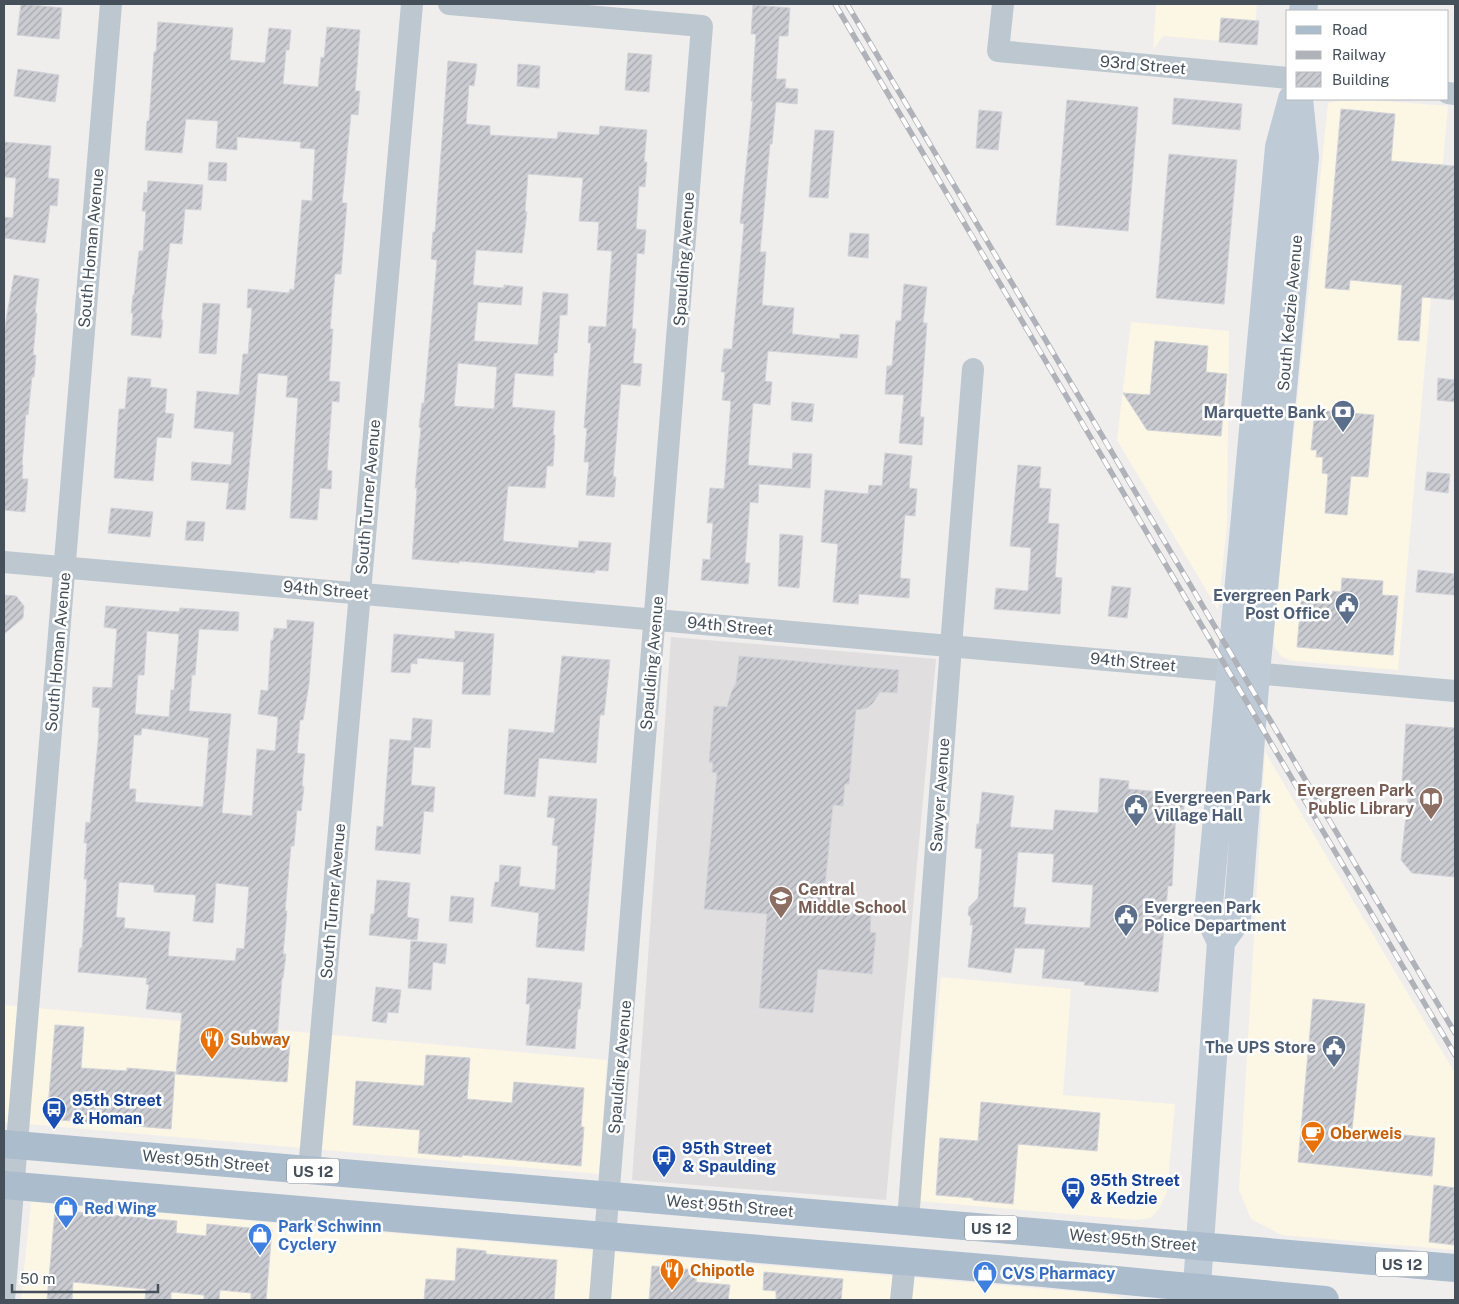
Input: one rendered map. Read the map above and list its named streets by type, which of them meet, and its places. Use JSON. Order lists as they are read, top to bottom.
{
  "streets": {
    "main road": ["South Kedzie Avenue", "West 95th Street", "US 12"],
    "street": [
      "93rd Street",
      "South Homan Avenue",
      "Spaulding Avenue",
      "South Turner Avenue",
      "94th Street",
      "Sawyer Avenue"
    ]
  },
  "crossings": [
    ["South Homan Avenue", "94th Street"],
    ["South Homan Avenue", "West 95th Street"],
    ["Spaulding Avenue", "94th Street"],
    ["Spaulding Avenue", "West 95th Street"],
    ["South Kedzie Avenue", "94th Street"],
    ["South Kedzie Avenue", "West 95th Street"],
    ["South Turner Avenue", "94th Street"],
    ["South Turner Avenue", "West 95th Street"],
    ["94th Street", "Sawyer Avenue"],
    ["Sawyer Avenue", "West 95th Street"]
  ],
  "places": {
    "bank": ["Marquette Bank"],
    "public building": [
      "Evergreen Park Post Office",
      "Evergreen Park Village Hall",
      "Evergreen Park Police Department",
      "The UPS Store"
    ],
    "library": ["Evergreen Park Public Library"],
    "school or university": ["Central Middle School"],
    "restaurant": ["Subway", "Chipotle"],
    "bus stop": ["95th Street & Homan", "95th Street & Spaulding", "95th Street & Kedzie"],
    "cafe": ["Oberweis"],
    "shop": ["Red Wing", "Park Schwinn Cyclery", "CVS Pharmacy"]
  },
  "legend": ["Road", "Railway", "Building"],
  "scale_bar": "50 m"
}
